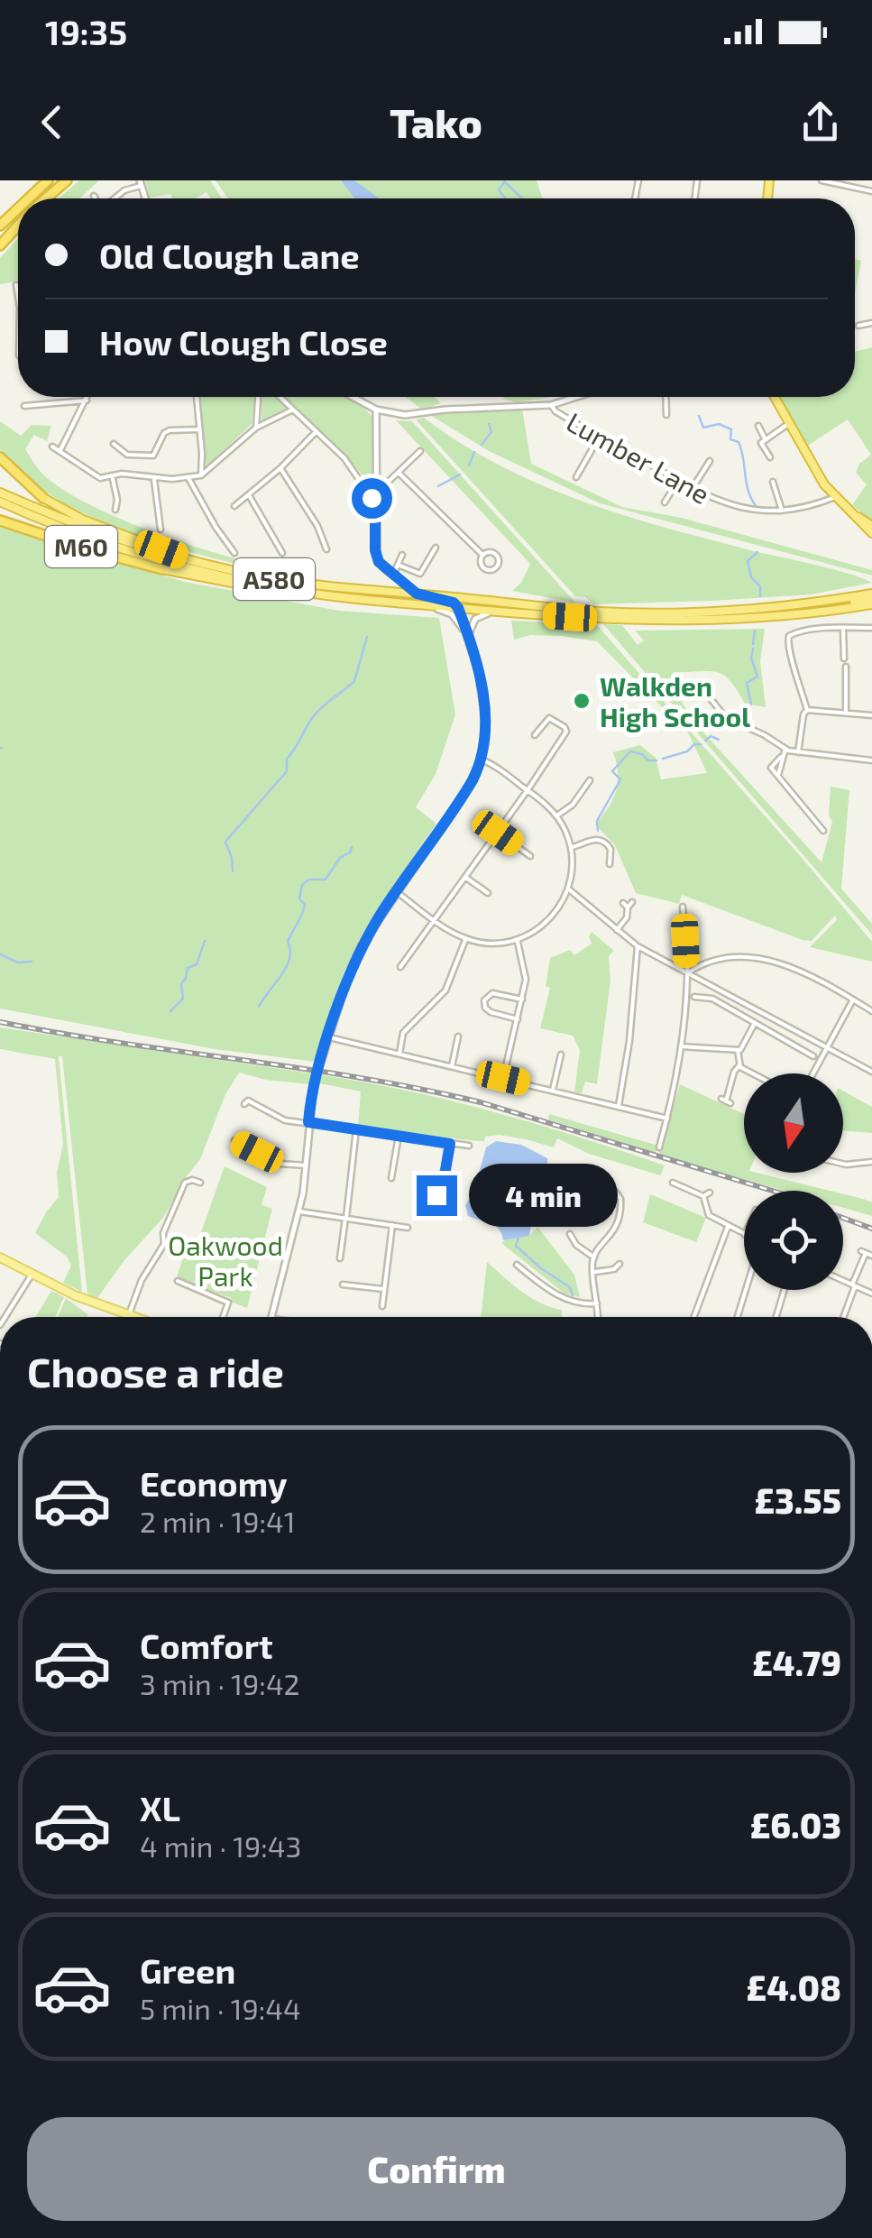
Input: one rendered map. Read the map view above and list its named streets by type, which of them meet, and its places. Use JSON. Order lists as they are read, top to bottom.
{
  "streets": {
    "highway": ["M60", "A580"],
    "street": ["Lumber Lane"]
  },
  "parks": ["Oakwood Park"],
  "places": ["Walkden High School"],
  "north": "bottom",
  "page": {
    "status": "19:35",
    "header": "Tako",
    "banner": ["Old Clough Lane", "How Clough Close"],
    "bubble": "4 min",
    "heading": "Choose a ride",
    "list": [
      {
        "name": "Economy",
        "note": "2 min · 19:41",
        "value": "£3.55"
      },
      {
        "name": "Comfort",
        "note": "3 min · 19:42",
        "value": "£4.79"
      },
      {
        "name": "XL",
        "note": "4 min · 19:43",
        "value": "£6.03"
      },
      {
        "name": "Green",
        "note": "5 min · 19:44",
        "value": "£4.08"
      }
    ],
    "buttons": "Confirm"
  }
}
